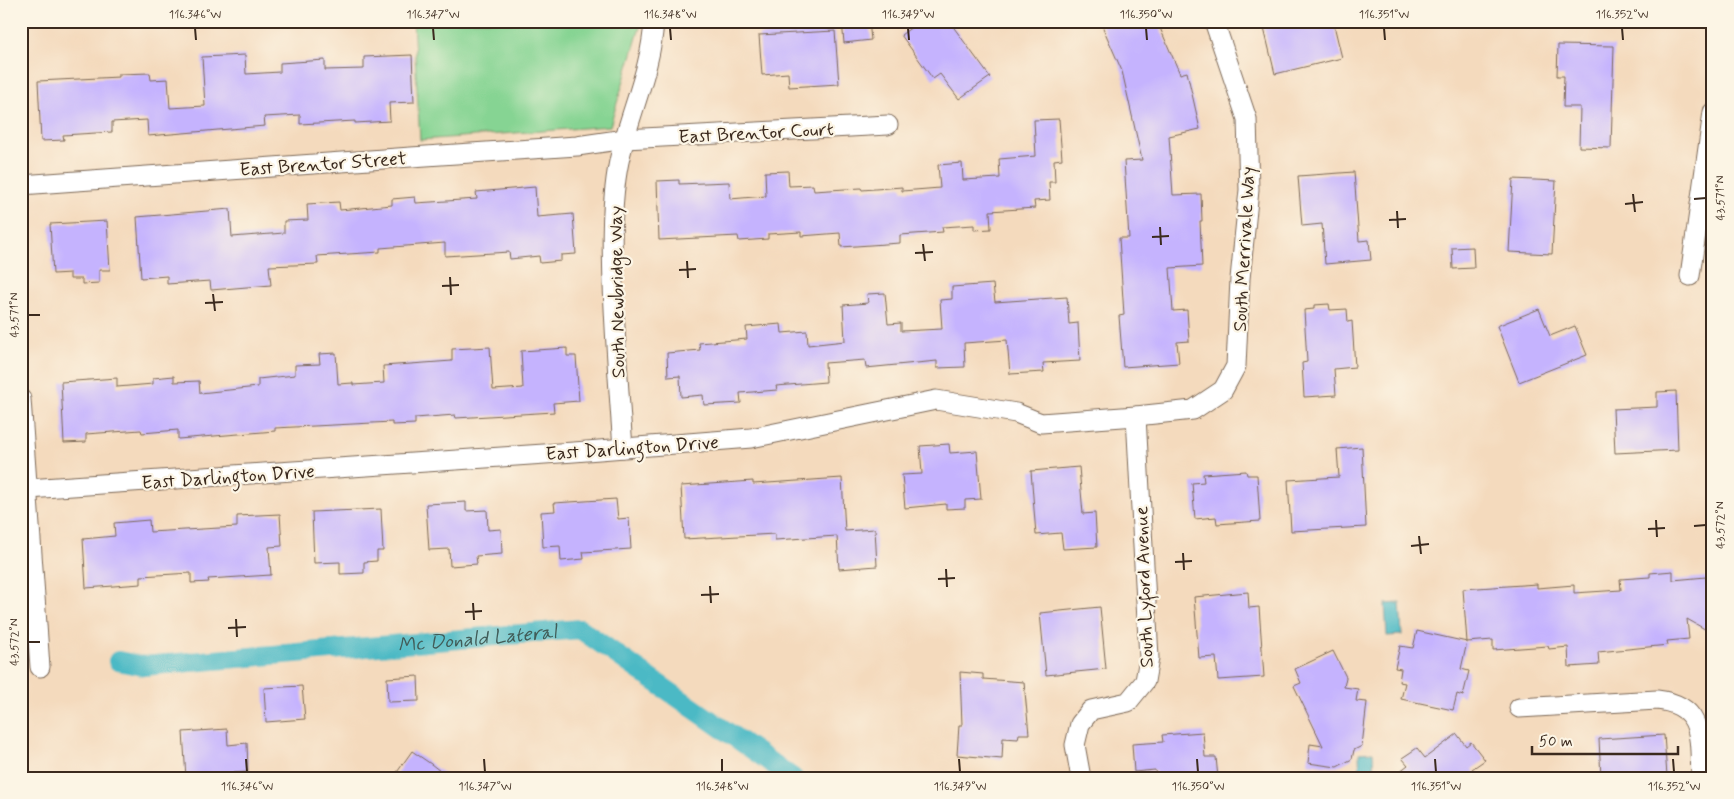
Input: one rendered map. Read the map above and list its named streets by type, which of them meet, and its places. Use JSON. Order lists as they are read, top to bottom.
{
  "streets": {
    "street": [
      "East Brentor Court",
      "East Brentor Street",
      "South Merrivale Way",
      "South Newbridge Way",
      "East Darlington Drive",
      "South Lyford Avenue"
    ]
  },
  "crossings": [
    ["East Brentor Court", "East Brentor Street"],
    ["East Brentor Court", "South Newbridge Way"],
    ["East Brentor Street", "South Newbridge Way"],
    ["South Merrivale Way", "East Darlington Drive"],
    ["South Newbridge Way", "East Darlington Drive"],
    ["East Darlington Drive", "South Lyford Avenue"]
  ],
  "water": ["Mc Donald Lateral"],
  "scale_bar": "50 m",
  "coordinates": [
    "116.346°W",
    "116.347°W",
    "116.348°W",
    "116.349°W",
    "116.350°W",
    "116.351°W",
    "116.352°W",
    "43.571°N",
    "43.572°N"
  ]
}
